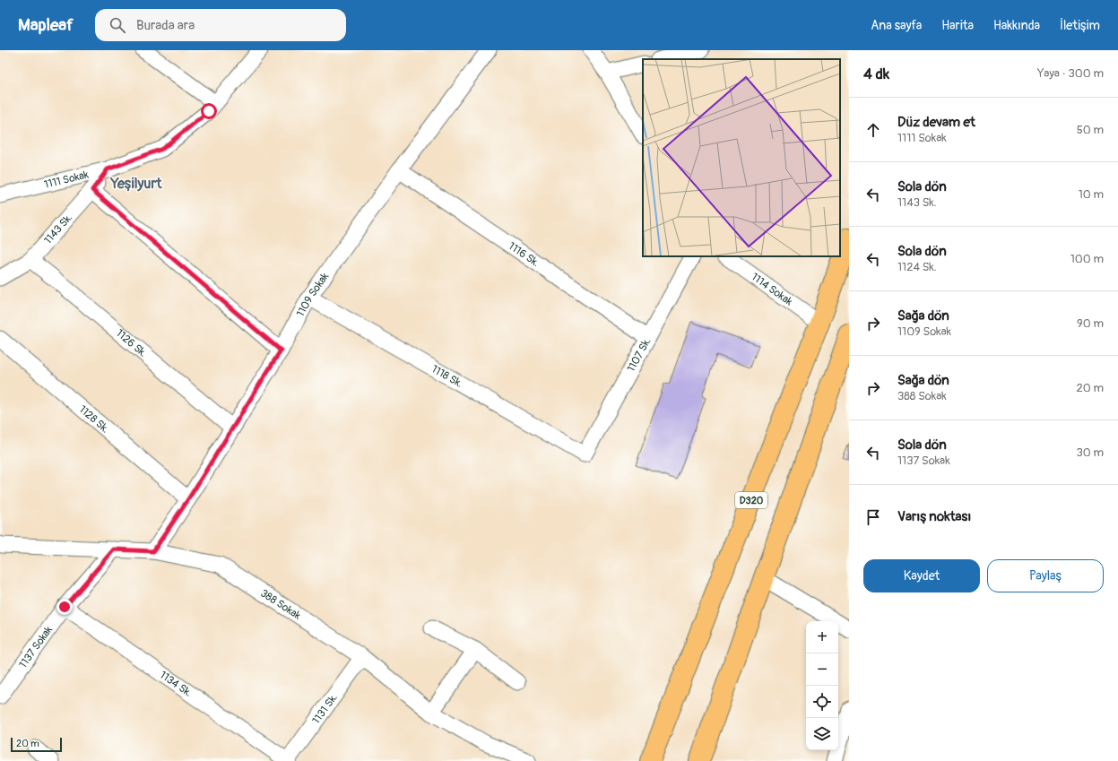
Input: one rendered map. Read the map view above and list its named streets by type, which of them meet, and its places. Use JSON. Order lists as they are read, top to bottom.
{
  "streets": {
    "highway": ["D320"],
    "street": [
      "1111 Sokak",
      "1143 Sk.",
      "1116 Sk.",
      "1114 Sokak",
      "1109 Sokak",
      "1126 Sk.",
      "1107 Sk.",
      "1118 Sk.",
      "1128 Sk.",
      "388 Sokak",
      "1137 Sokak",
      "1134 Sk.",
      "1131 Sk."
    ]
  },
  "crossings": [
    ["1111 Sokak", "1143 Sk."],
    ["1143 Sk.", "1126 Sk."],
    ["1116 Sk.", "1109 Sokak"],
    ["1116 Sk.", "1107 Sk."],
    ["1114 Sokak", "D320"],
    ["1109 Sokak", "1126 Sk."],
    ["1109 Sokak", "1118 Sk."],
    ["1109 Sokak", "1128 Sk."],
    ["1109 Sokak", "388 Sokak"],
    ["1107 Sk.", "1118 Sk."],
    ["388 Sokak", "1137 Sokak"],
    ["388 Sokak", "1131 Sk."],
    ["1137 Sokak", "1134 Sk."],
    ["1134 Sk.", "1131 Sk."]
  ],
  "districts": ["Yeşilyurt"],
  "scale_bar": "20 m",
  "page": {
    "header": "Mapleaf",
    "search": "Burada ara",
    "nav": [
      "Ana sayfa",
      "Harita",
      "Hakkında",
      "İletişim"
    ],
    "heading": ["4 dk", "Yaya · 300 m"],
    "list": [
      ["Düz devam et", "1111 Sokak", "50 m"],
      ["Sola dön", "1143 Sk.", "10 m"],
      ["Sola dön", "1124 Sk.", "100 m"],
      ["Sağa dön", "1109 Sokak", "90 m"],
      ["Sağa dön", "388 Sokak", "20 m"],
      ["Sola dön", "1137 Sokak", "30 m"],
      "Varış noktası"
    ],
    "buttons": ["Kaydet", "Paylaş"],
    "map_buttons": ["+", "−"],
    "scale": "20 m"
  }
}
